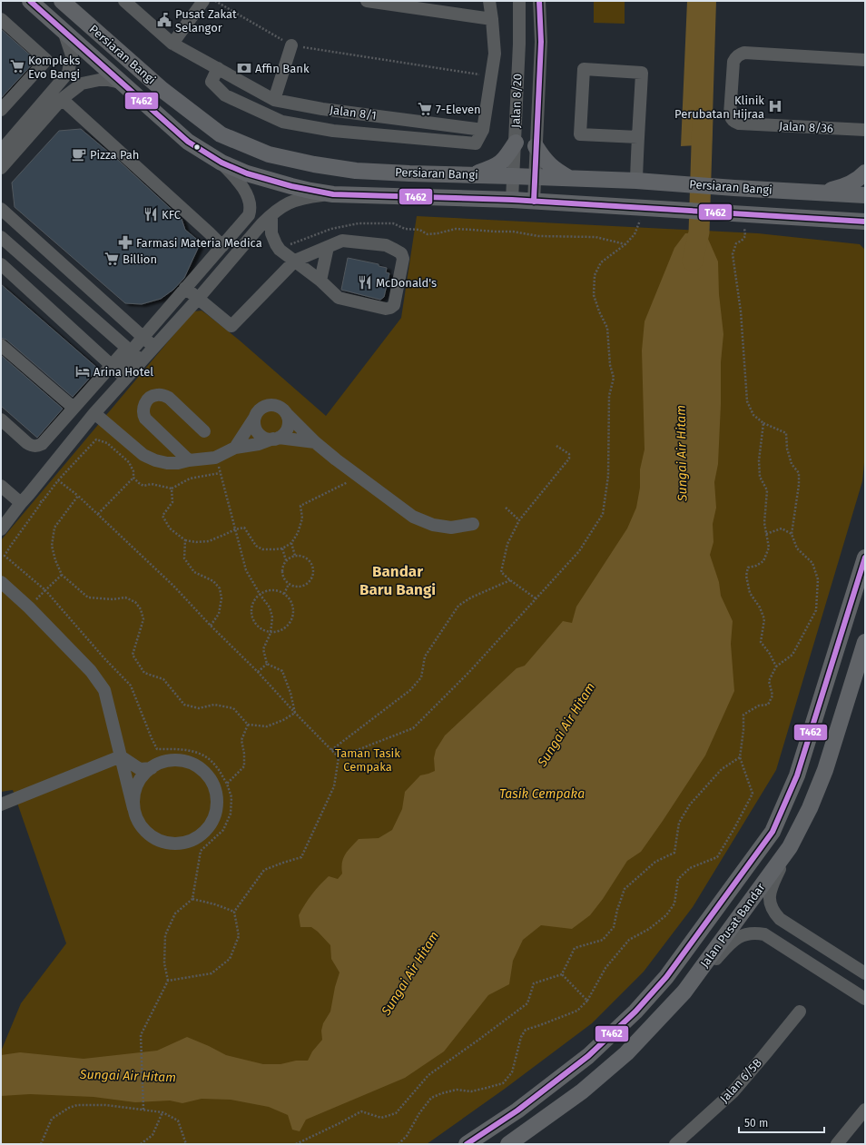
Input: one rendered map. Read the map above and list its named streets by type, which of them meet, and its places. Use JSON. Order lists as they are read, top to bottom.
{
  "streets": {
    "main road": ["Persiaran Bangi", "Jalan Pusat Bandar"],
    "street": [
      "Jalan 8/20",
      "Jalan 8/1",
      "Jalan 8/36",
      "Jalan 6/5B"
    ]
  },
  "crossings": [
    ["Persiaran Bangi", "Jalan 8/20"]
  ],
  "districts": ["Bandar Baru Bangi"],
  "water": ["Sungai Air Hitam", "Tasik Cempaka"],
  "parks": ["Taman Tasik Cempaka"],
  "places": {
    "public building": ["Pusat Zakat Selangor"],
    "supermarket": ["Kompleks Evo Bangi", "7-Eleven", "Billion"],
    "bank": ["Affin Bank"],
    "hospital": ["Klinik Perubatan Hijraa"],
    "cafe": ["Pizza Pah"],
    "restaurant": ["KFC", "McDonald's"],
    "pharmacy": ["Farmasi Materia Medica"],
    "hotel": ["Arina Hotel"]
  },
  "lines": ["transit line T462"],
  "scale_bar": "50 m"
}
